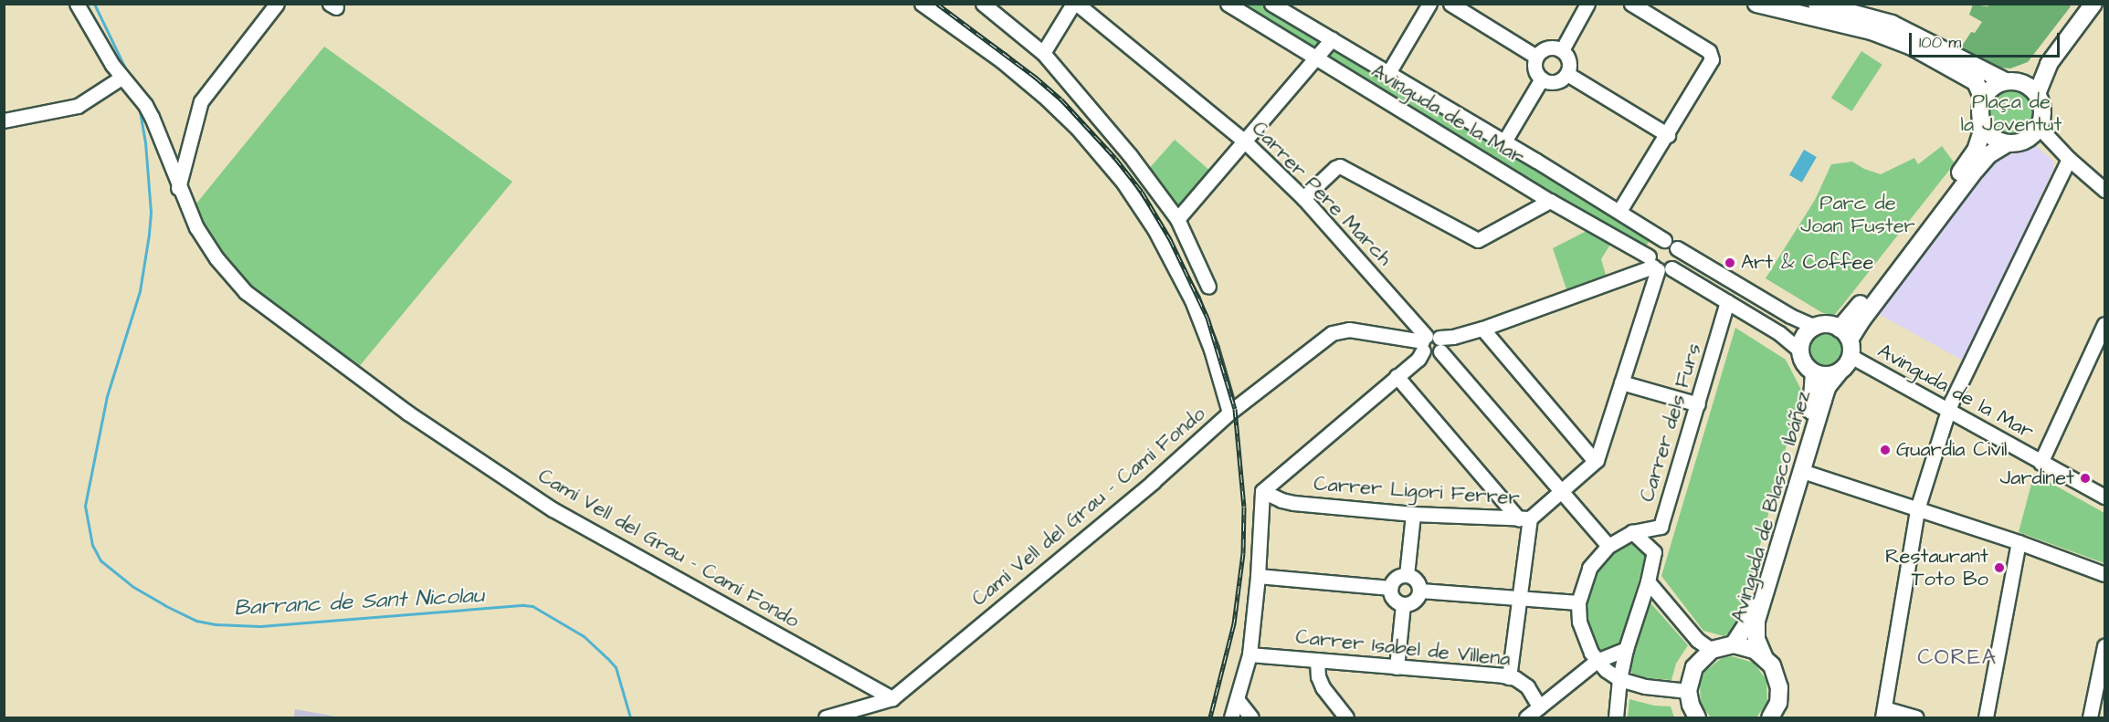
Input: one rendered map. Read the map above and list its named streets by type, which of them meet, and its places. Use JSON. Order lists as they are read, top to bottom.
{
  "streets": {
    "main road": ["Avinguda de Blasco Ibáñez"],
    "street": [
      "Avinguda de la Mar",
      "Carrer Pere March",
      "Carrer dels Furs",
      "Carrer Ligori Ferrer",
      "Camí Vell del Grau - Camí Fondo",
      "Carrer Isabel de Villena"
    ]
  },
  "crossings": [
    ["Avinguda de la Mar", "Carrer dels Furs"],
    ["Avinguda de la Mar", "Avinguda de Blasco Ibáñez"],
    ["Carrer Pere March", "Carrer dels Furs"],
    ["Carrer Pere March", "Carrer Ligori Ferrer"]
  ],
  "districts": ["COREA"],
  "water": ["Barranc de Sant Nicolau"],
  "parks": ["Plaça de la Joventut", "Parc de Joan Fuster"],
  "places": [
    "Art & Coffee",
    "Guardia Civil",
    "Jardinet",
    "Restaurant Toto Bo"
  ],
  "scale_bar": "100 m"
}
